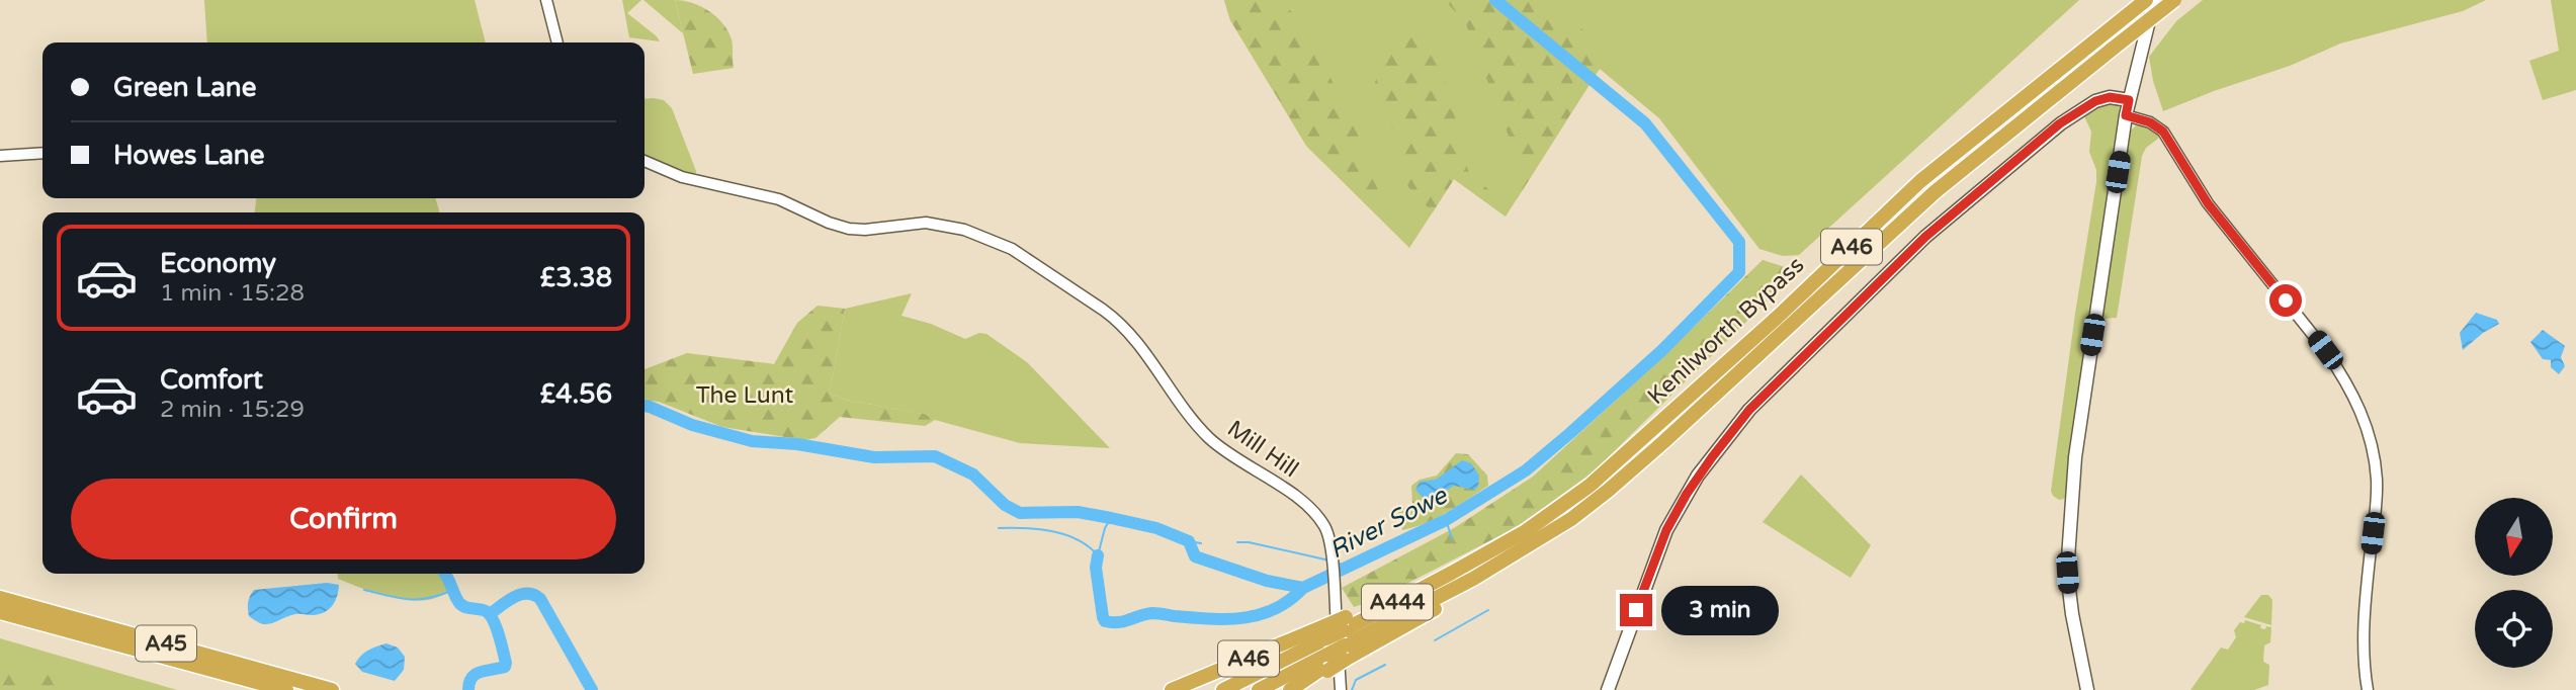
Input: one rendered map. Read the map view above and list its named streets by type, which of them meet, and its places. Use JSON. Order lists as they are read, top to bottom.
{
  "streets": {
    "highway": [
      "A46",
      "Kenilworth Bypass",
      "A444",
      "A45"
    ],
    "street": ["Mill Hill"]
  },
  "crossings": [
    ["A46", "Kenilworth Bypass"],
    ["A46", "A444"],
    ["Kenilworth Bypass", "A444"]
  ],
  "water": ["River Sowe"],
  "parks": ["The Lunt"],
  "north": "bottom",
  "page": {
    "banner": ["Green Lane", "Howes Lane"],
    "list": [
      {
        "name": "Economy",
        "note": "1 min · 15:28",
        "value": "£3.38"
      },
      {
        "name": "Comfort",
        "note": "2 min · 15:29",
        "value": "£4.56"
      }
    ],
    "buttons": "Confirm",
    "bubble": "3 min"
  }
}
